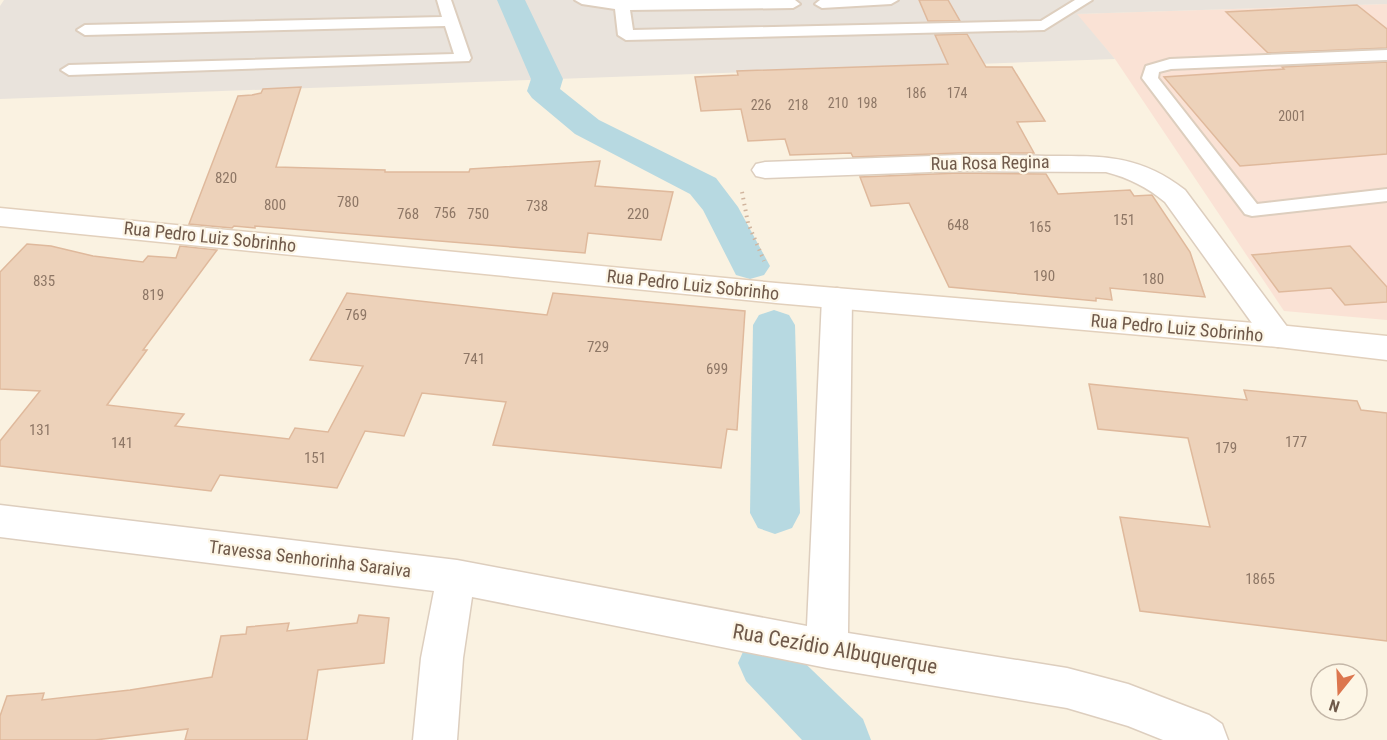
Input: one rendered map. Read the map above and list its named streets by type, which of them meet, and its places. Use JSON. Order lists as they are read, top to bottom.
{
  "streets": {
    "street": [
      "Rua Rosa Regina",
      "Rua Pedro Luiz Sobrinho",
      "Travessa Senhorinha Saraiva",
      "Rua Cezídio Albuquerque"
    ]
  },
  "crossings": [
    ["Rua Rosa Regina", "Rua Pedro Luiz Sobrinho"],
    ["Travessa Senhorinha Saraiva", "Rua Cezídio Albuquerque"]
  ],
  "house_numbers": [
    "186",
    "174",
    "210",
    "198",
    "226",
    "218",
    "2001",
    "820",
    "780",
    "800",
    "738",
    "756",
    "768",
    "750",
    "220",
    "151",
    "648",
    "165",
    "190",
    "180",
    "835",
    "819",
    "769",
    "729",
    "741",
    "699",
    "131",
    "177",
    "141",
    "179",
    "151",
    "1865"
  ],
  "north": "bottom"
}
